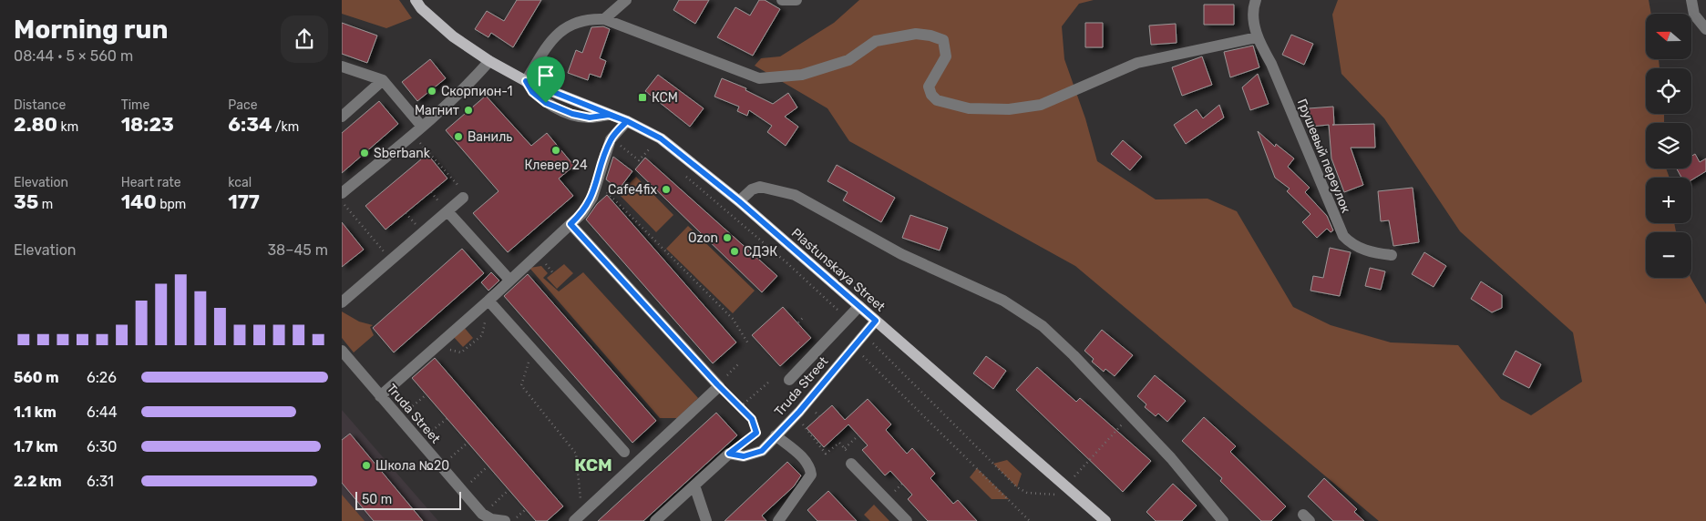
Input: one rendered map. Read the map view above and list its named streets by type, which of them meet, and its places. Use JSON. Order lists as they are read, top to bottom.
{
  "streets": {
    "main road": ["Plastunskaya Street"],
    "street": ["Грушевый переулок", "Truda Street"]
  },
  "crossings": [
    ["Plastunskaya Street", "Truda Street"]
  ],
  "districts": ["КСМ"],
  "places": {
    "other": [
      "Скорпион-1",
      "Магнит",
      "Ваниль",
      "Клевер 24",
      "Sberbank",
      "Cafe4fix",
      "Ozon",
      "СДЭК",
      "Школа №20"
    ],
    "transit": ["КСМ"]
  },
  "scale_bar": "50 m",
  "north": "left",
  "page": {
    "heading": ["Morning run", "08:44 · 5 × 560 m"],
    "map_buttons": ["+", "−"],
    "stats": [
      ["Distance", "2.80 km"],
      ["Time", "18:23"],
      ["Pace", "6:34 /km"],
      ["Elevation", "35 m"],
      ["Heart rate", "140 bpm"],
      ["kcal", "177"]
    ],
    "chart": ["Elevation", "38–45 m"],
    "list": [
      {
        "name": "560 m",
        "note": "6:26"
      },
      {
        "name": "1.1 km",
        "note": "6:44"
      },
      {
        "name": "1.7 km",
        "note": "6:30"
      },
      {
        "name": "2.2 km",
        "note": "6:31"
      }
    ],
    "scale": "50 m"
  }
}
